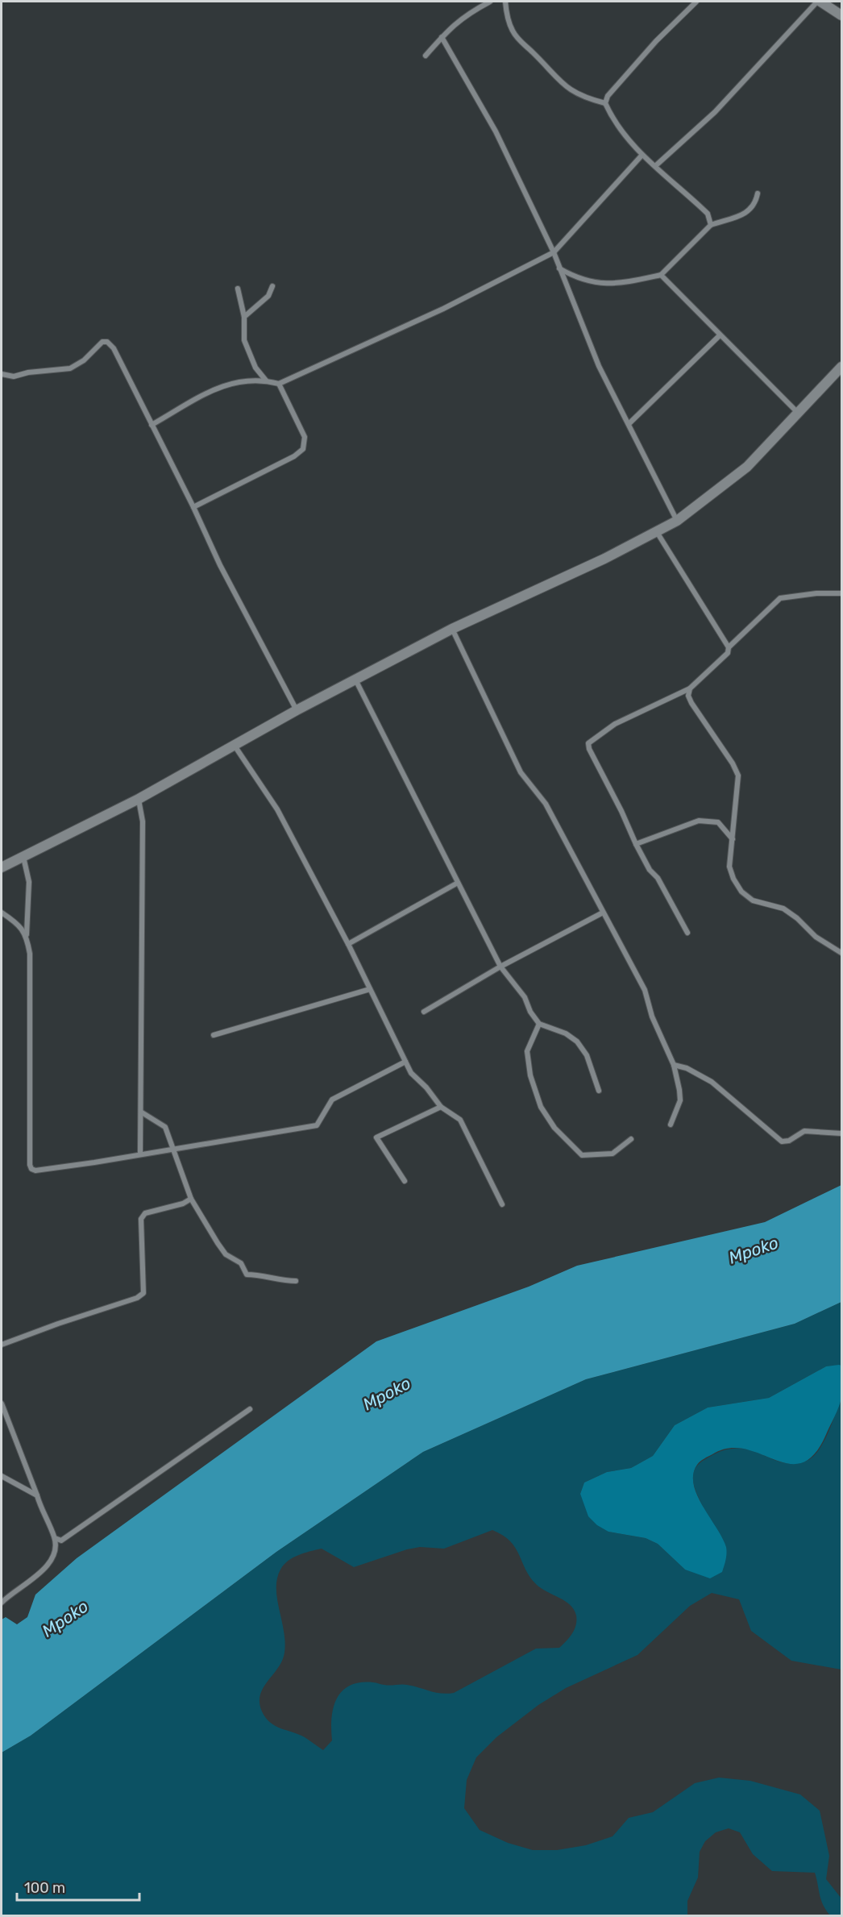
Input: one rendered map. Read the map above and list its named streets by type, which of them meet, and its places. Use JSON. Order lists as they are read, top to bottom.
{
  "water": ["Mpoko"],
  "scale_bar": "100 m"
}
